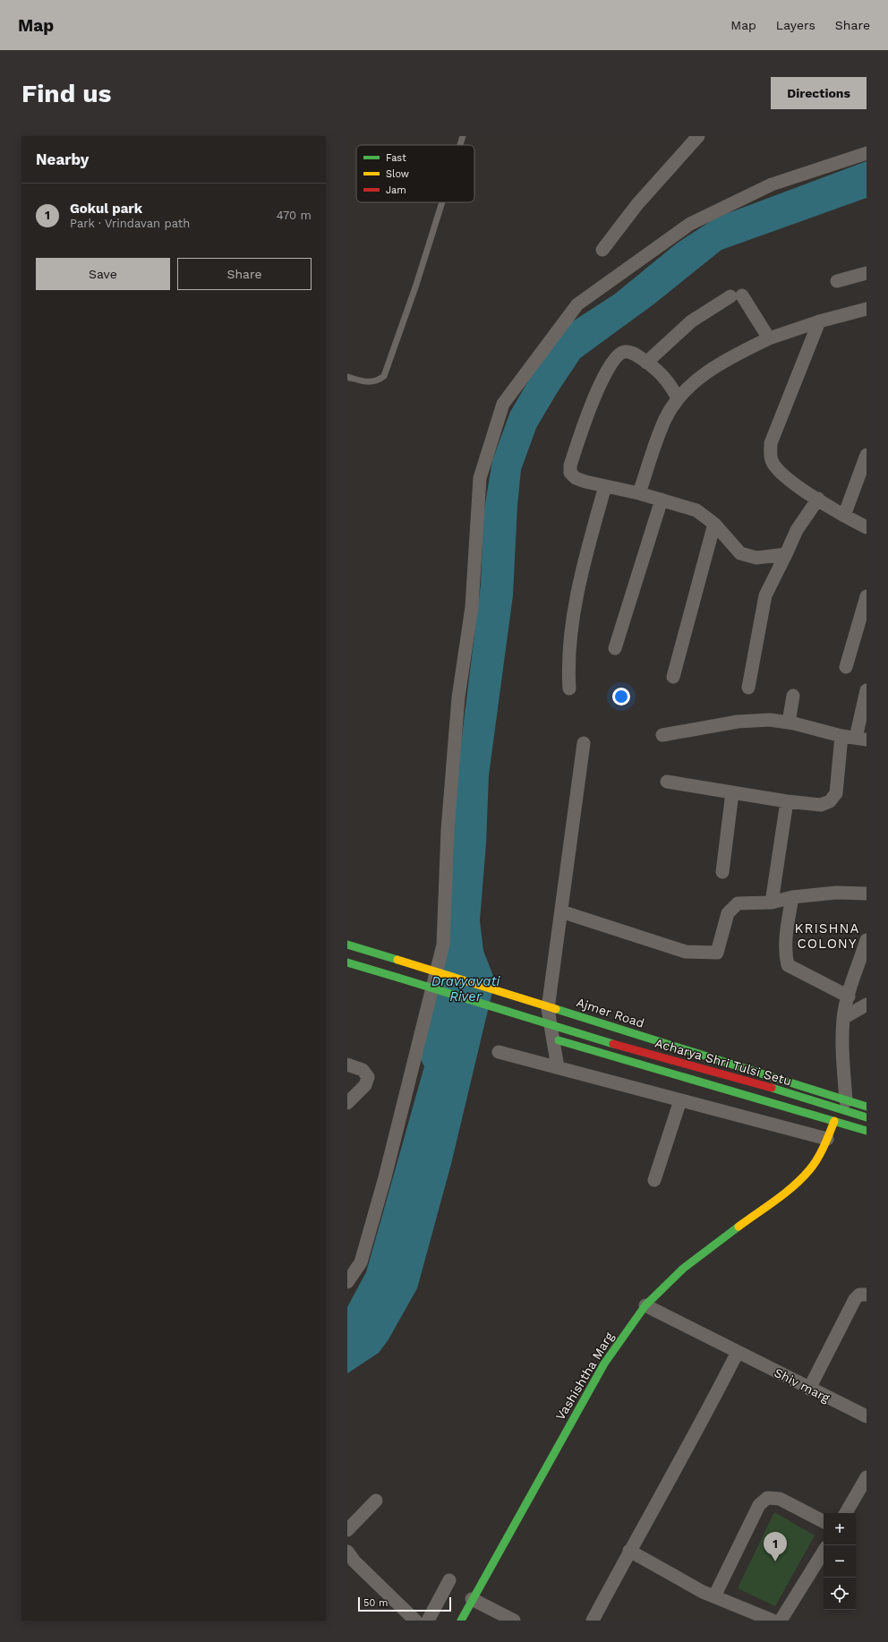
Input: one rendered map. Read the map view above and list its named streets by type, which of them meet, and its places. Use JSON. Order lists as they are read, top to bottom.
{
  "streets": {
    "main road": ["Ajmer Road", "Acharya Shri Tulsi Setu", "Vashishtha Marg"],
    "street": ["Shiv marg"]
  },
  "crossings": [
    ["Vashishtha Marg", "Shiv marg"]
  ],
  "districts": ["KRISHNA COLONY"],
  "water": ["Dravyavati River"],
  "legend": ["Fast", "Slow", "Jam"],
  "scale_bar": "50 m",
  "page": {
    "header": "Map",
    "nav": ["Map", "Layers", "Share"],
    "buttons": [
      "Directions",
      ["Save", "Share"]
    ],
    "title": "Find us",
    "heading": "Nearby",
    "list": [
      {
        "mark": "1",
        "name": "Gokul park",
        "note": "Park · Vrindavan path",
        "value": "470 m"
      }
    ],
    "map_buttons": ["+", "−"],
    "pins": "1",
    "scale": "50 m"
  }
}
